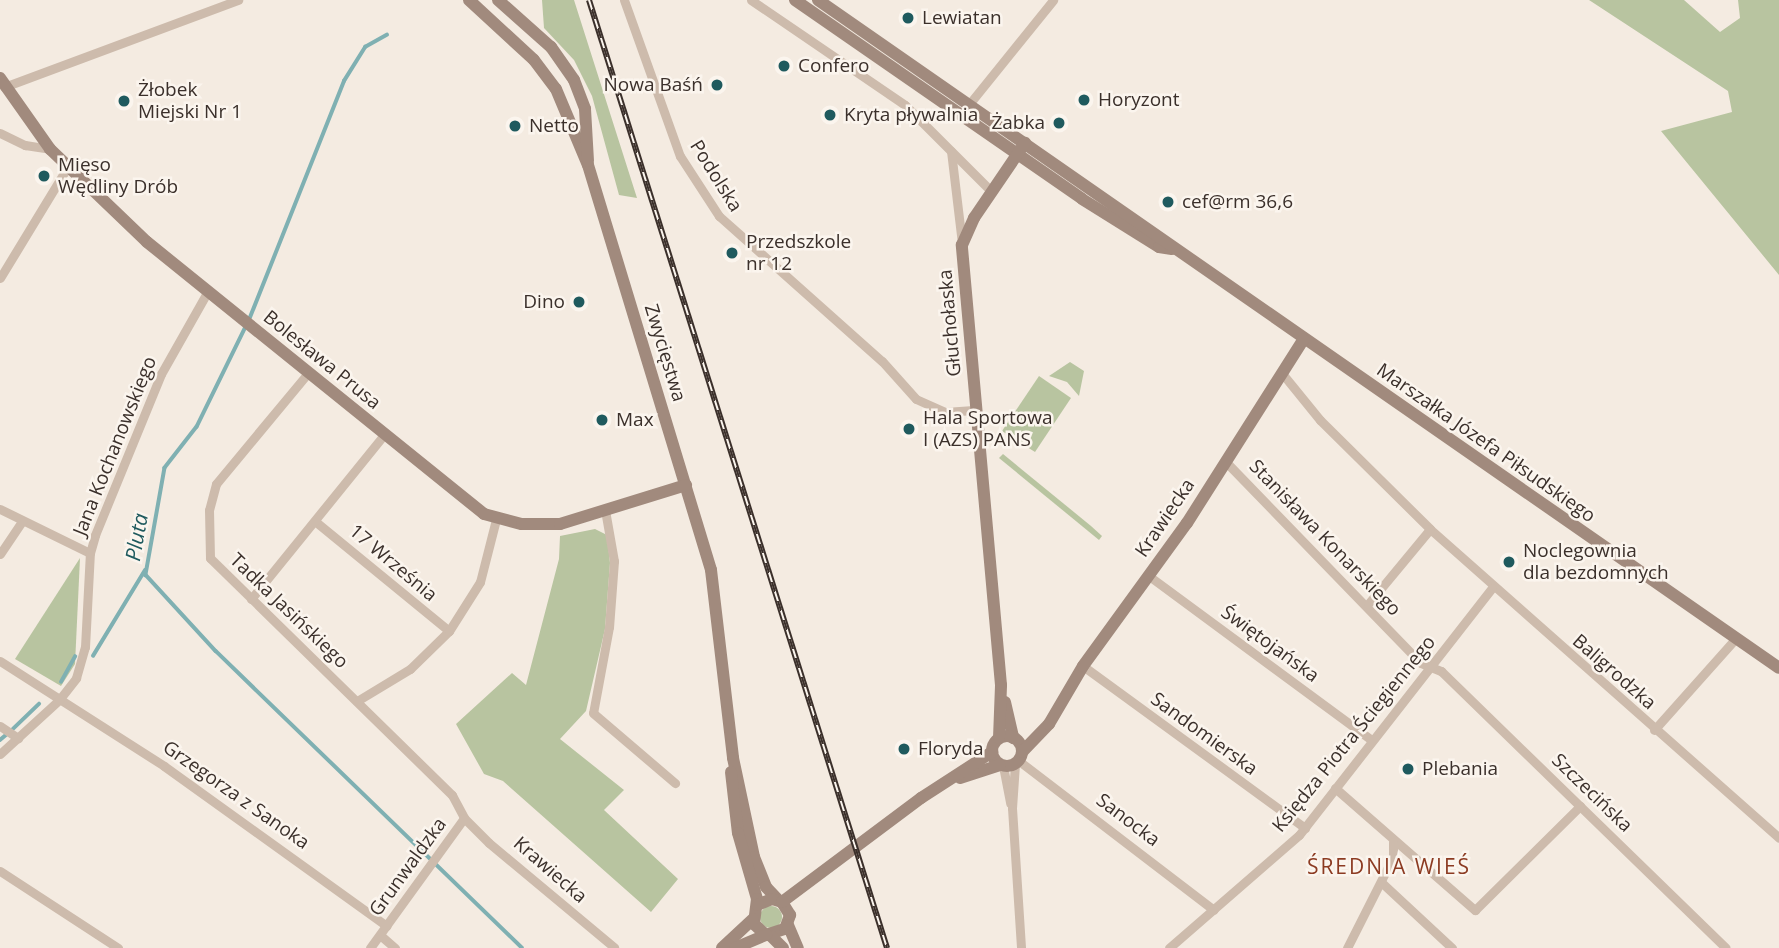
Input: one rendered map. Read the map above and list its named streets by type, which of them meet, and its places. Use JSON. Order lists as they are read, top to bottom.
{
  "streets": {
    "main road": [
      "Głuchołaska",
      "Zwycięstwa",
      "Bolesława Prusa",
      "Marszałka Józefa Piłsudskiego",
      "Krawiecka"
    ],
    "street": [
      "Podolska",
      "Jana Kochanowskiego",
      "Stanisława Konarskiego",
      "17 Września",
      "Tadka Jasińskiego",
      "Świętojańska",
      "Baligrodzka",
      "Sandomierska",
      "Księdza Piotra Ściegiennego",
      "Szczecińska",
      "Grzegorza z Sanoka",
      "Sanocka",
      "Grunwaldzka"
    ]
  },
  "crossings": [
    ["Podolska", "Głuchołaska"],
    ["Głuchołaska", "Marszałka Józefa Piłsudskiego"],
    ["Głuchołaska", "Krawiecka"],
    ["Głuchołaska", "Sanocka"],
    ["Zwycięstwa", "Bolesława Prusa"],
    ["Zwycięstwa", "Krawiecka"],
    ["Bolesława Prusa", "Jana Kochanowskiego"],
    ["Bolesława Prusa", "Tadka Jasińskiego"],
    ["Marszałka Józefa Piłsudskiego", "Krawiecka"],
    ["Jana Kochanowskiego", "Grzegorza z Sanoka"],
    ["Krawiecka", "Stanisława Konarskiego"],
    ["Krawiecka", "Tadka Jasińskiego"],
    ["Krawiecka", "Świętojańska"],
    ["Krawiecka", "Baligrodzka"],
    ["Krawiecka", "Sandomierska"],
    ["Krawiecka", "Sanocka"],
    ["Krawiecka", "Grunwaldzka"],
    ["Stanisława Konarskiego", "Księdza Piotra Ściegiennego"],
    ["Stanisława Konarskiego", "Szczecińska"],
    ["Tadka Jasińskiego", "Grunwaldzka"],
    ["Świętojańska", "Księdza Piotra Ściegiennego"],
    ["Baligrodzka", "Księdza Piotra Ściegiennego"],
    ["Sandomierska", "Księdza Piotra Ściegiennego"],
    ["Księdza Piotra Ściegiennego", "Szczecińska"],
    ["Księdza Piotra Ściegiennego", "Sanocka"],
    ["Grzegorza z Sanoka", "Grunwaldzka"]
  ],
  "districts": ["ŚREDNIA WIEŚ"],
  "water": ["Pluta"],
  "places": [
    "Lewiatan",
    "Confero",
    "Nowa Baśń",
    "Horyzont",
    "Żłobek Miejski Nr 1",
    "Kryta pływalnia",
    "Żabka",
    "Netto",
    "Mięso Wędliny Drób",
    "cef@rm 36,6",
    "Przedszkole nr 12",
    "Dino",
    "Max",
    "Hala Sportowa I (AZS) PANS",
    "Noclegownia dla bezdomnych",
    "Floryda",
    "Plebania"
  ]
}
